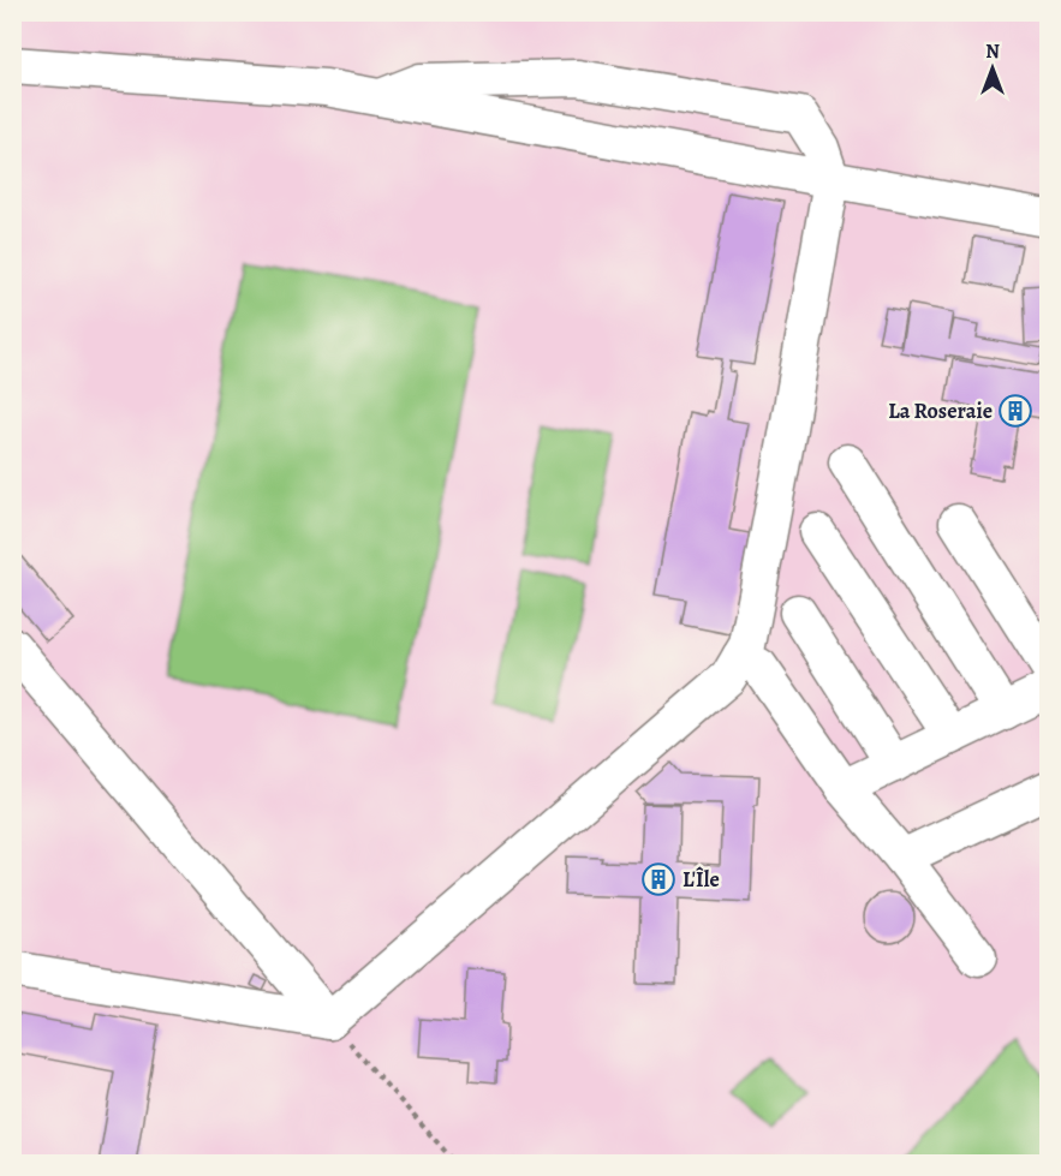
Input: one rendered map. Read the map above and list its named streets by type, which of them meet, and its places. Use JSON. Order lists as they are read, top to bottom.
{
  "places": {
    "building": ["La Roseraie", "L'Île"]
  },
  "north": "top"
}
